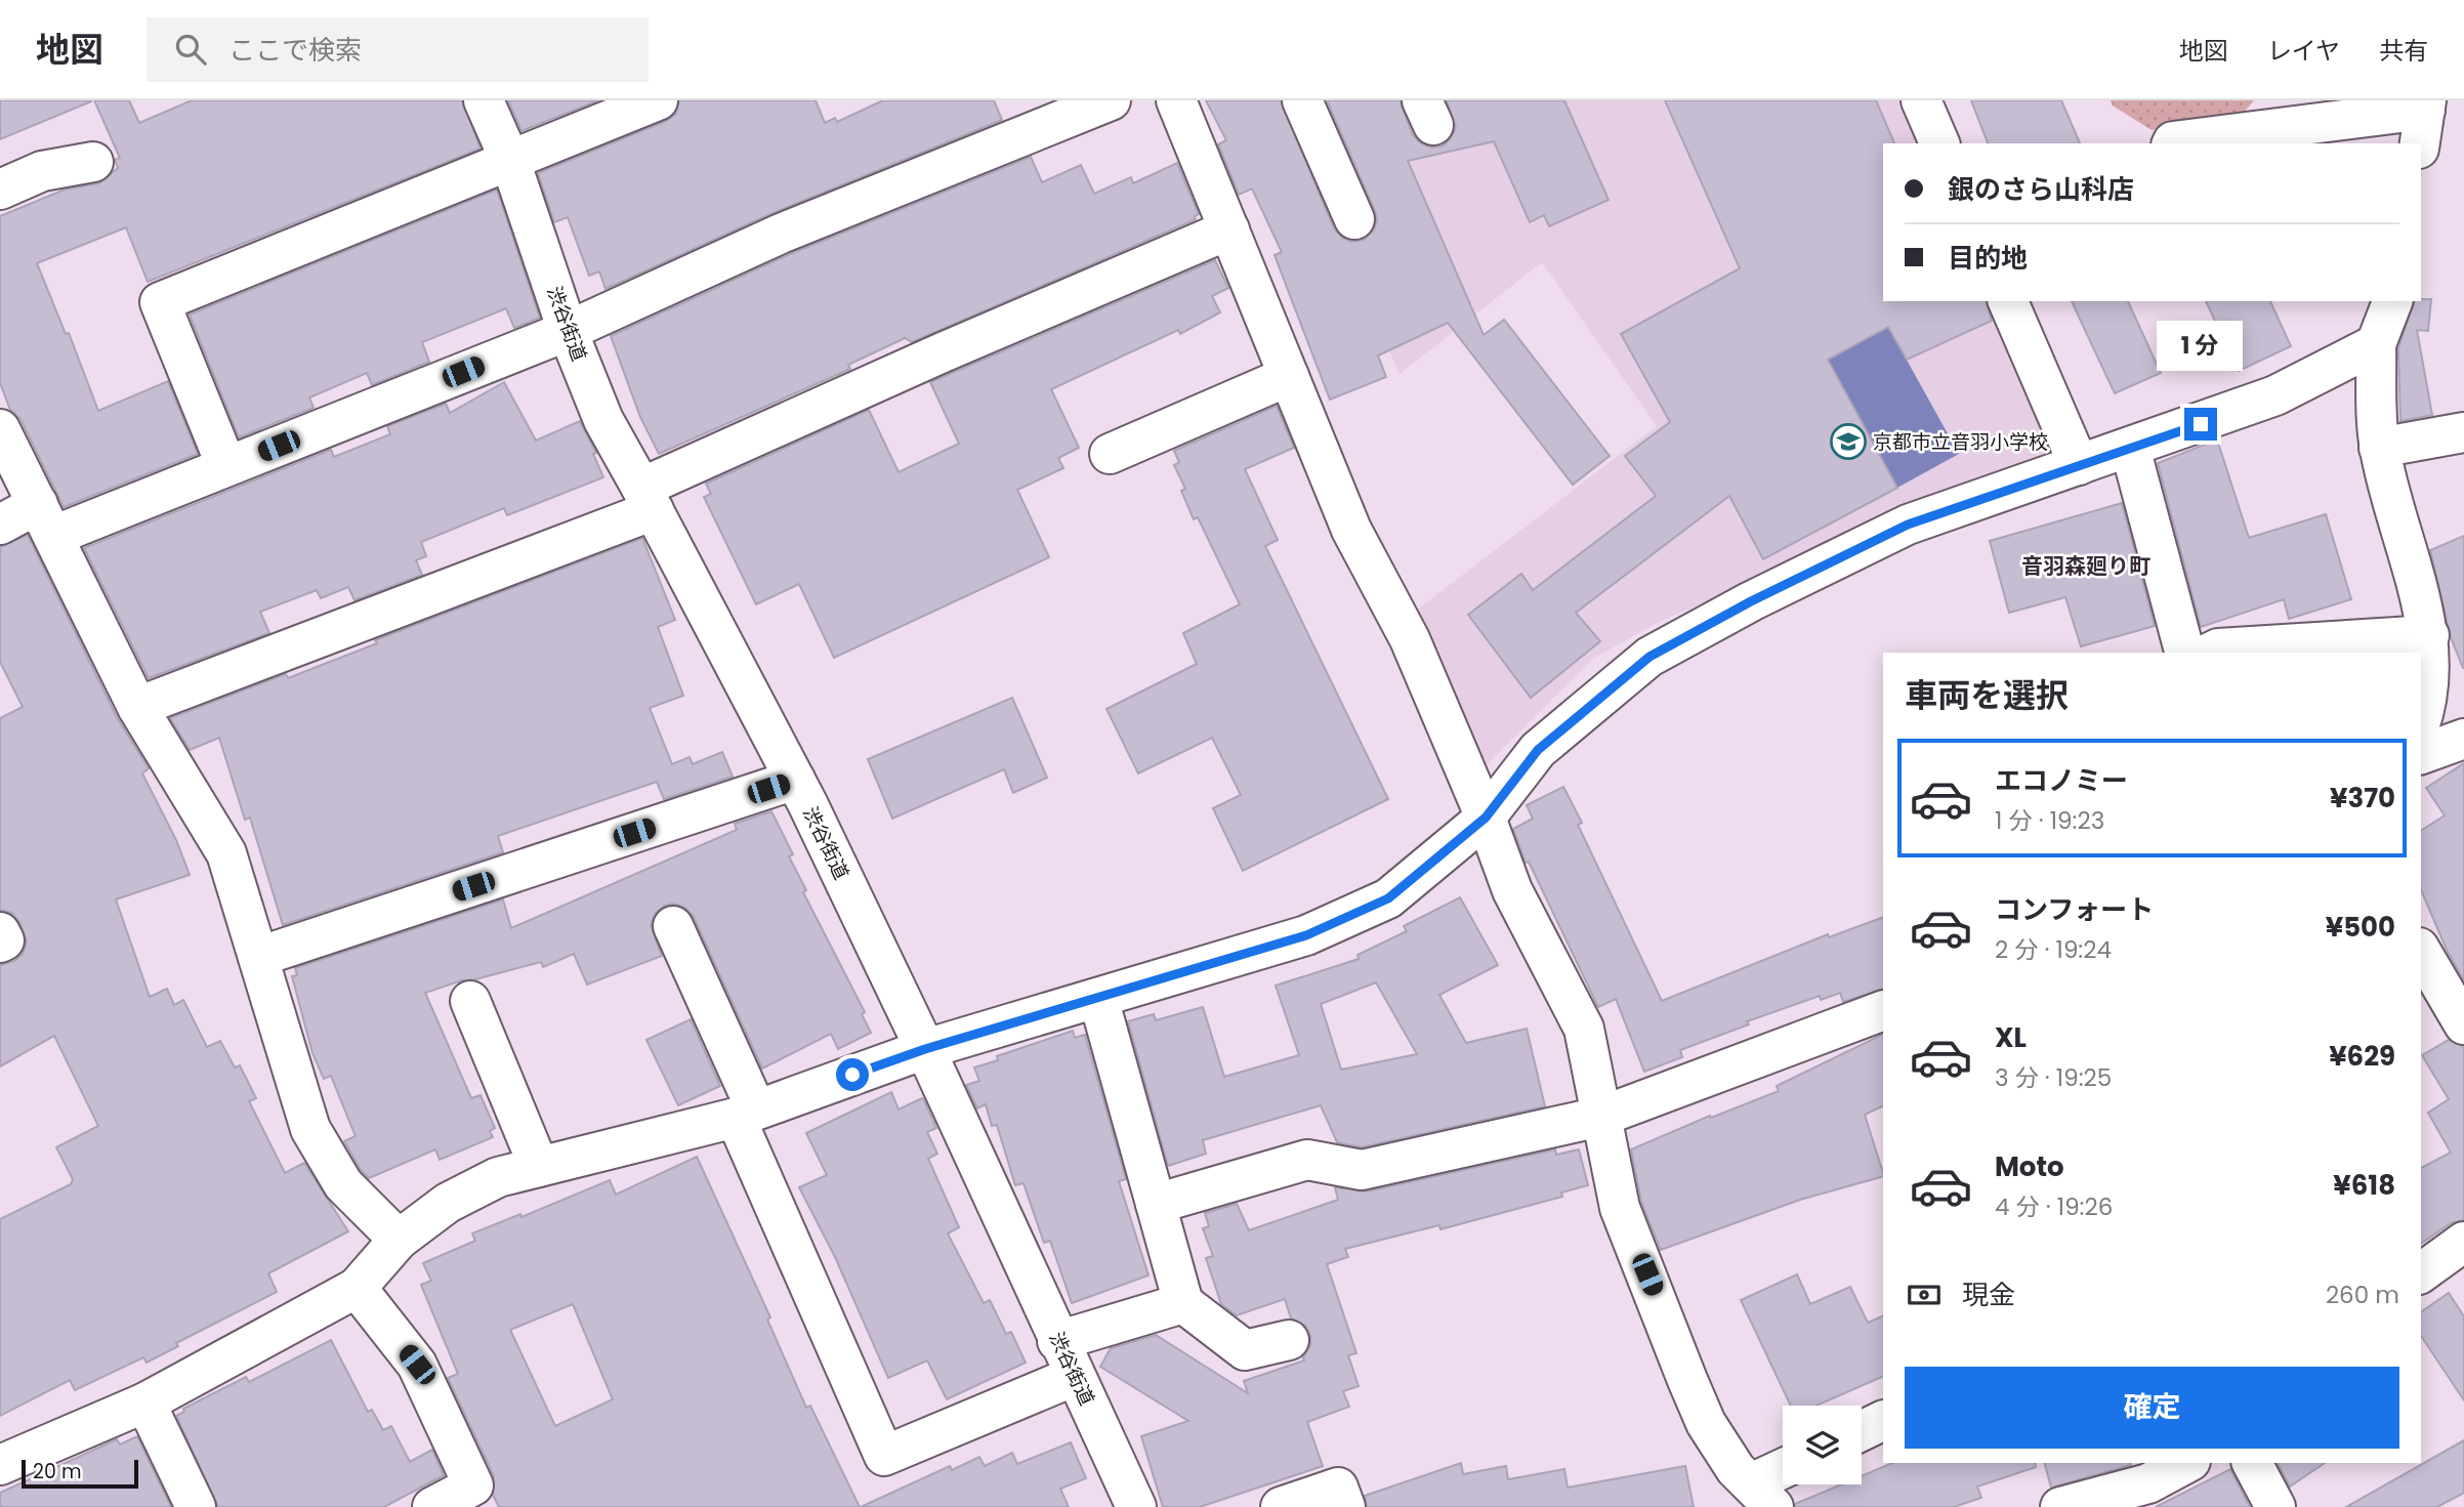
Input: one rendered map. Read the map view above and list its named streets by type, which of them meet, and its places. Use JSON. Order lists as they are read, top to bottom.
{
  "streets": {
    "street": ["渋谷街道"]
  },
  "districts": ["音羽森廻り町"],
  "places": {
    "school or university": ["京都市立音羽小学校"]
  },
  "scale_bar": "20 m",
  "page": {
    "header": "地図",
    "search": "ここで検索",
    "nav": ["地図", "レイヤ", "共有"],
    "banner": ["銀のさら山科店", "目的地"],
    "bubble": "1 分",
    "heading": "車両を選択",
    "list": [
      {
        "name": "エコノミー",
        "note": "1 分 · 19:23",
        "value": "¥370"
      },
      {
        "name": "コンフォート",
        "note": "2 分 · 19:24",
        "value": "¥500"
      },
      {
        "name": "XL",
        "note": "3 分 · 19:25",
        "value": "¥629"
      },
      {
        "name": "Moto",
        "note": "4 分 · 19:26",
        "value": "¥618"
      }
    ],
    "pay": ["現金", "260 m"],
    "buttons": "確定",
    "scale": "20 m"
  }
}
